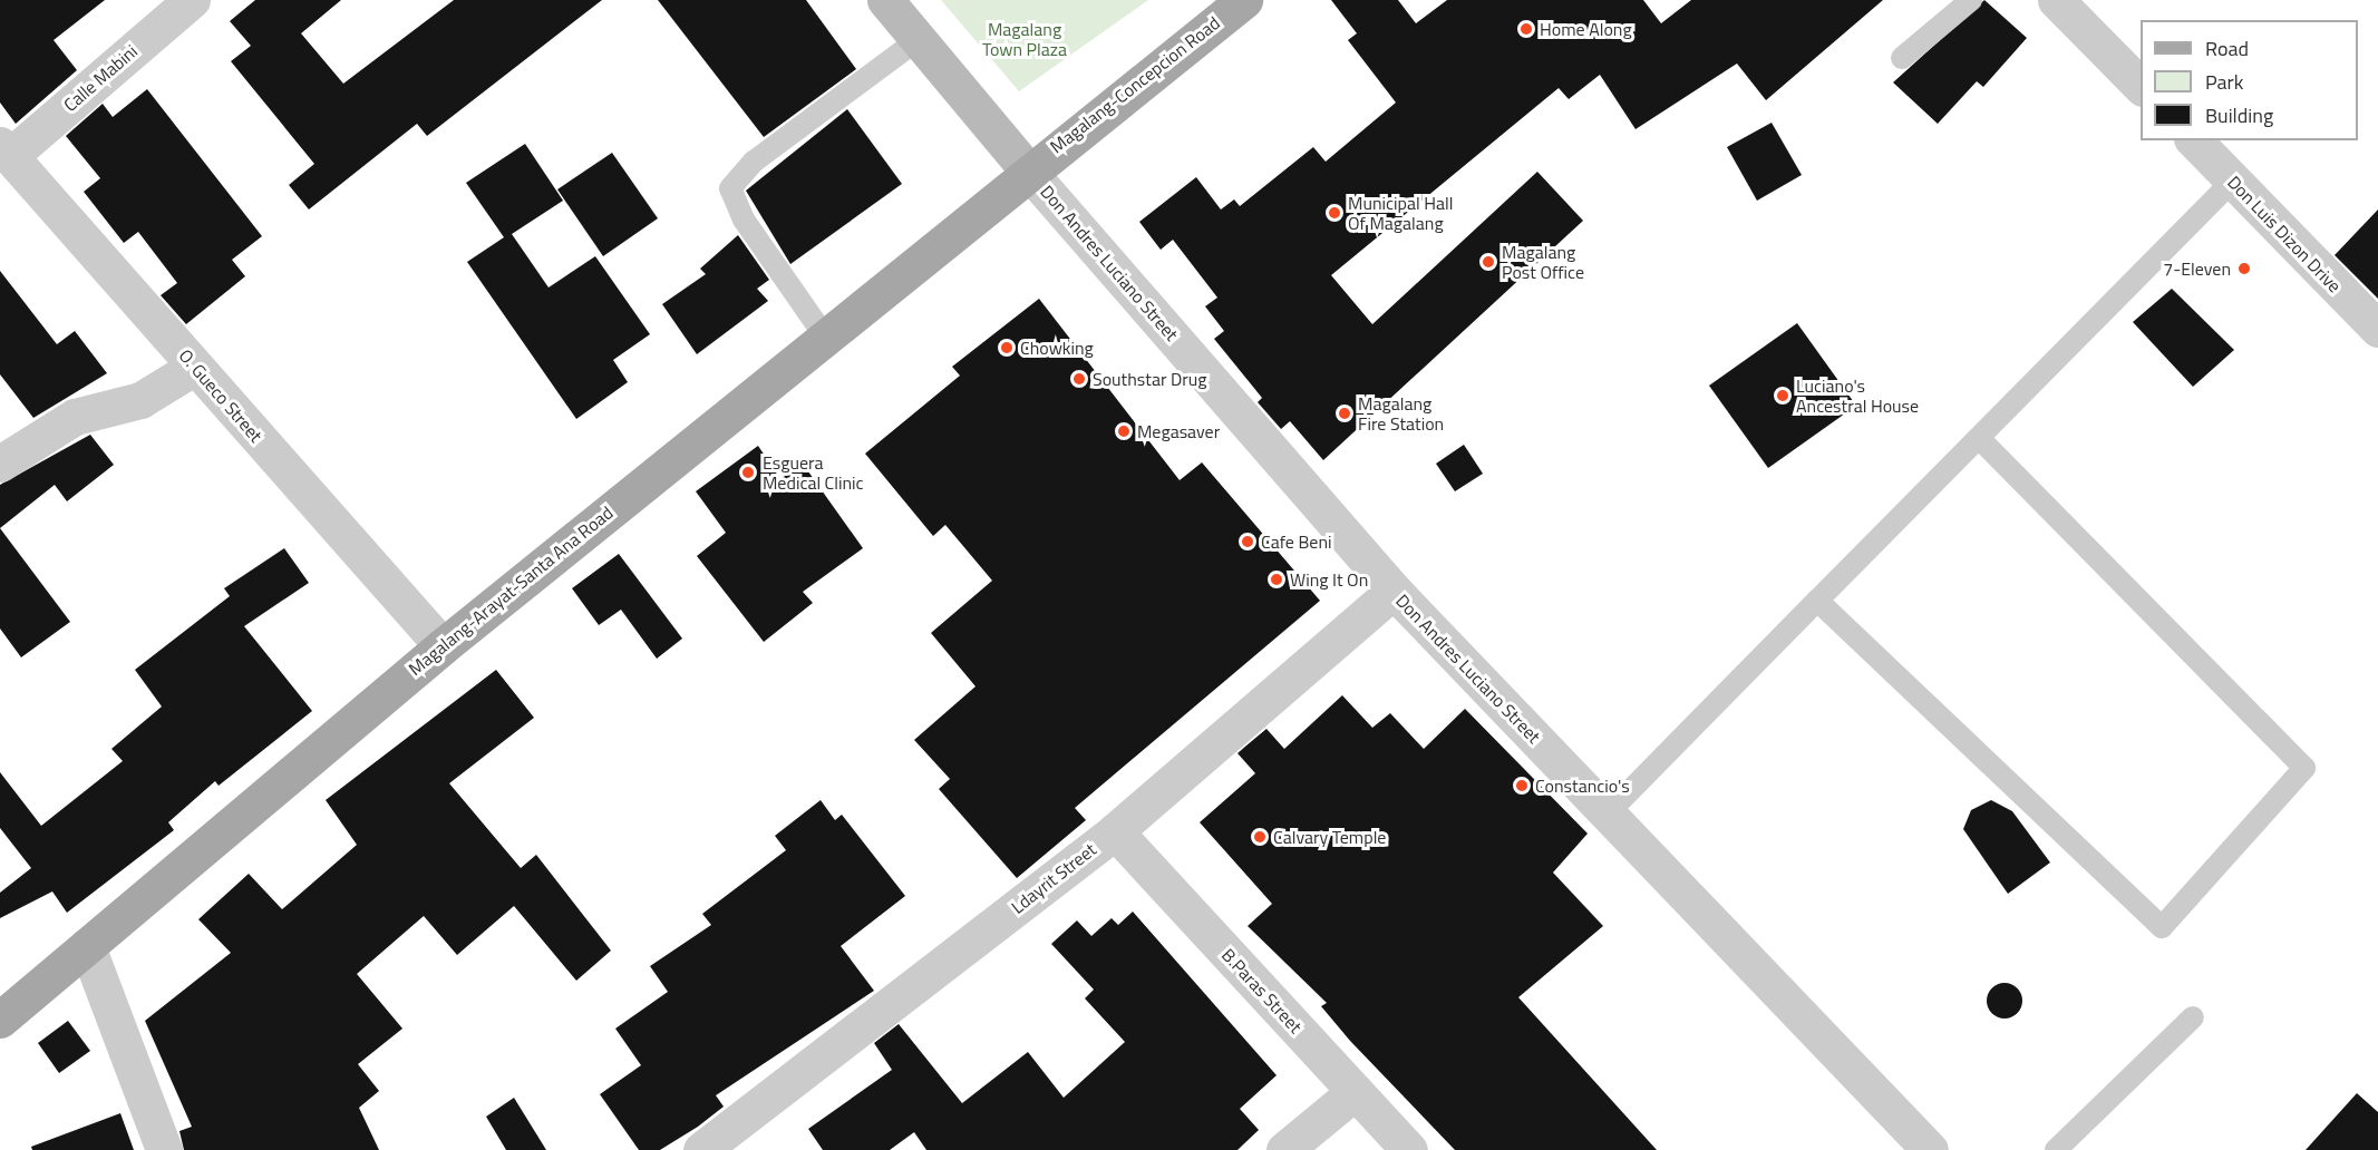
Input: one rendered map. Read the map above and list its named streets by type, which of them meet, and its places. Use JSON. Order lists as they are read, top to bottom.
{
  "streets": {
    "main road": ["Magalang-Concepcion Road", "Magalang-Arayat-Santa Ana Road"],
    "street": [
      "Calle Mabini",
      "Don Luis Dizon Drive",
      "Don Andres Luciano Street",
      "O. Gueco Street",
      "Ldayrit Street",
      "B.Paras Street"
    ]
  },
  "crossings": [
    ["Calle Mabini", "O. Gueco Street"],
    ["Magalang-Concepcion Road", "Don Andres Luciano Street"],
    ["Magalang-Concepcion Road", "Magalang-Arayat-Santa Ana Road"],
    ["Don Andres Luciano Street", "Magalang-Arayat-Santa Ana Road"],
    ["Don Andres Luciano Street", "Ldayrit Street"],
    ["O. Gueco Street", "Magalang-Arayat-Santa Ana Road"],
    ["Ldayrit Street", "B.Paras Street"]
  ],
  "parks": ["Magalang Town Plaza"],
  "places": [
    "Home Along",
    "Municipal Hall Of Magalang",
    "Magalang Post Office",
    "7-Eleven",
    "Chowking",
    "Southstar Drug",
    "Luciano's Ancestral House",
    "Magalang Fire Station",
    "Megasaver",
    "Esguera Medical Clinic",
    "Cafe Beni",
    "Wing It On",
    "Constancio's",
    "Calvary Temple"
  ],
  "legend": ["Road", "Park", "Building"]
}
